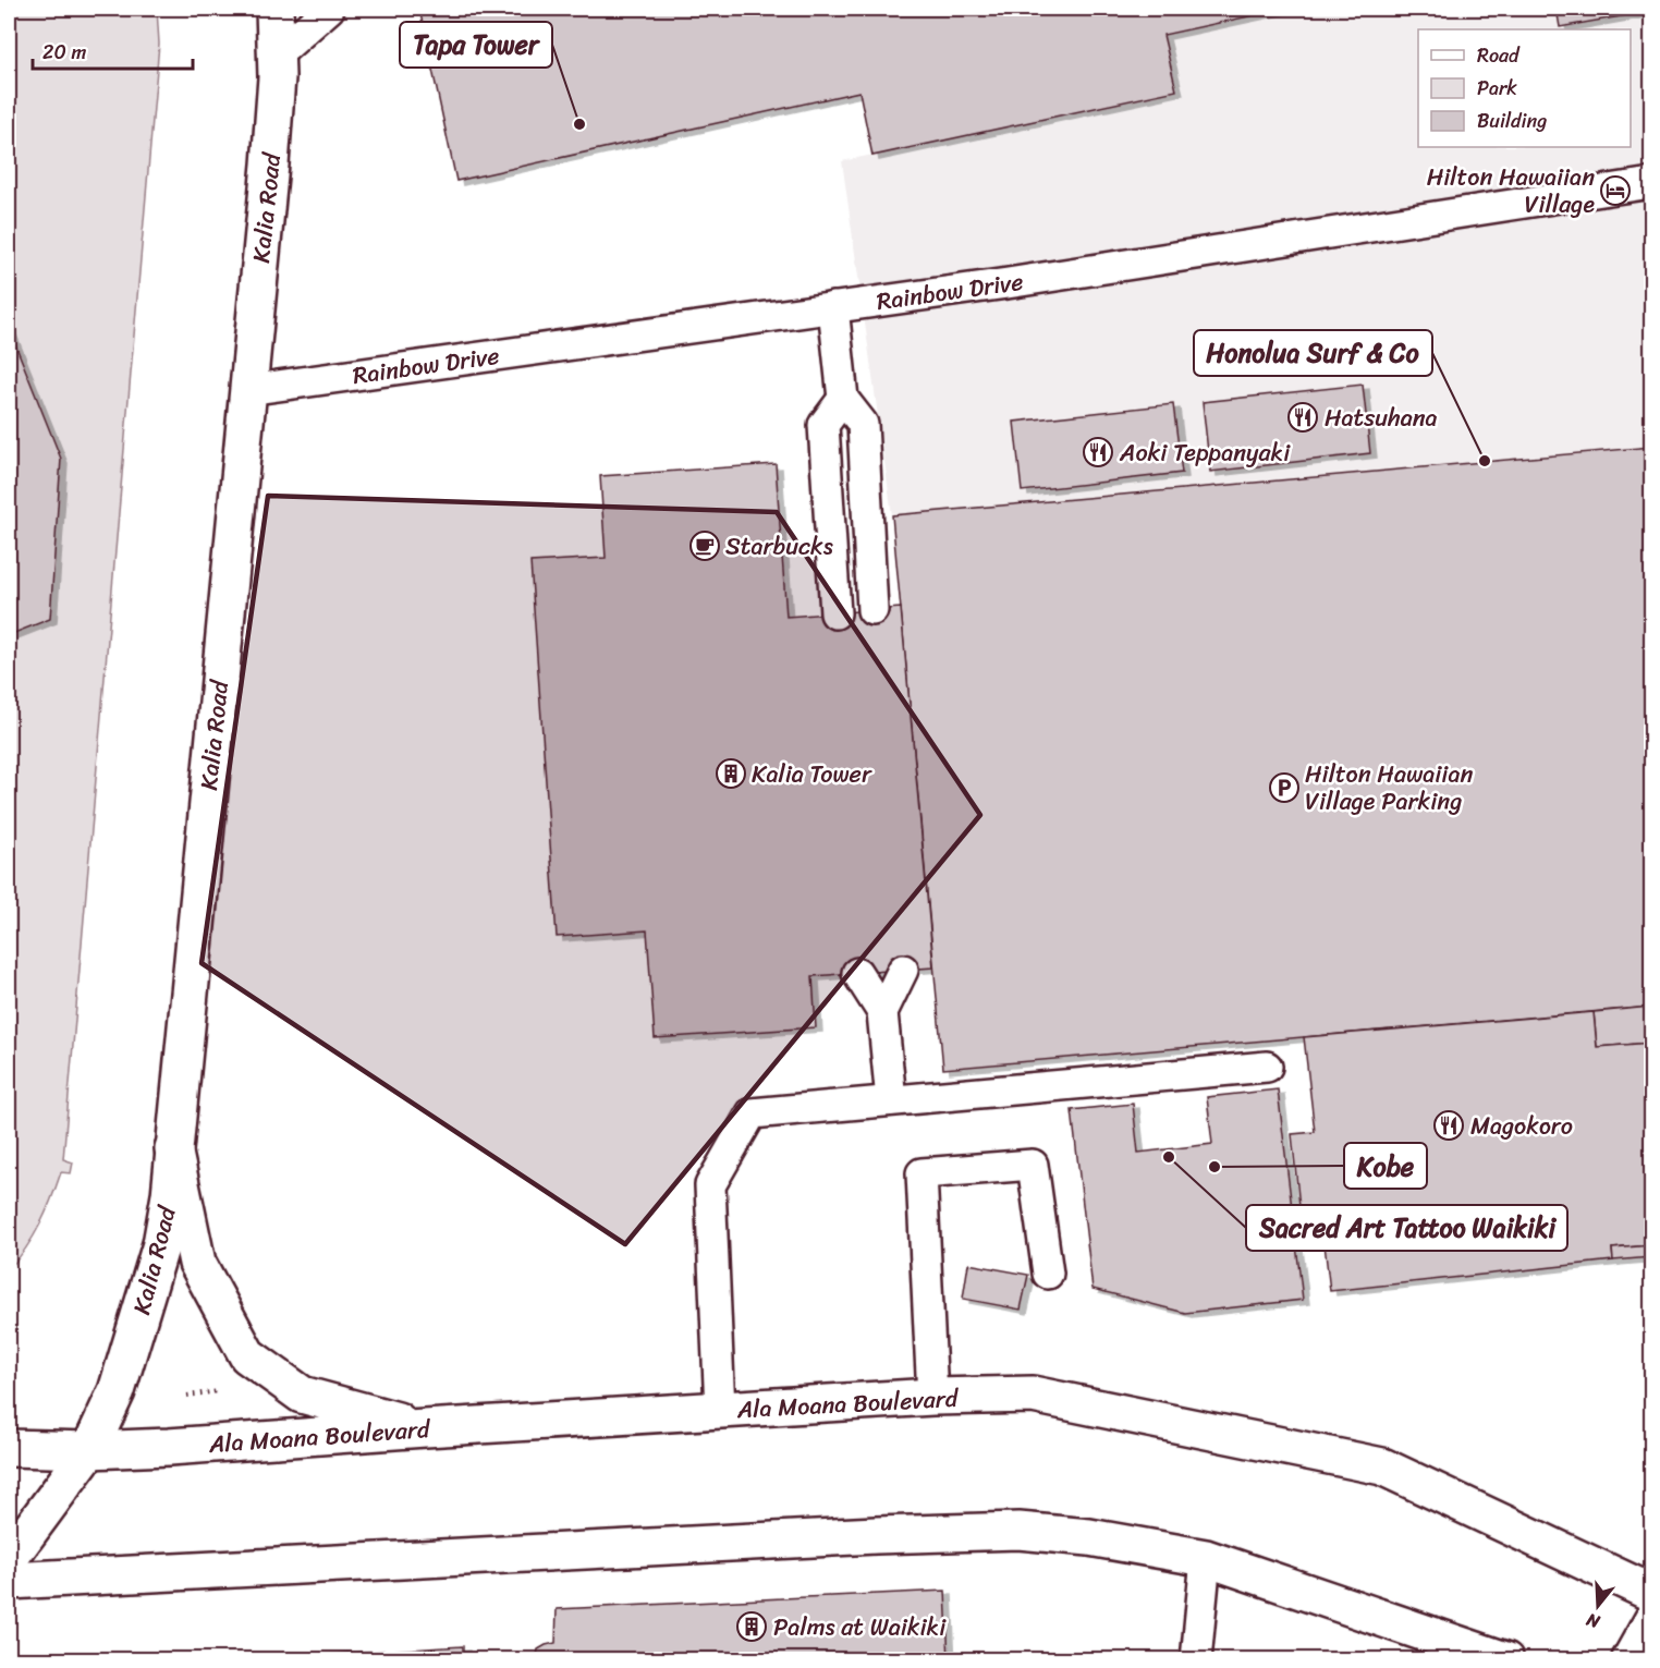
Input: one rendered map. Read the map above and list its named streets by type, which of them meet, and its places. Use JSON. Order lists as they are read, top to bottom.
{
  "streets": {
    "main road": ["Kalia Road", "Ala Moana Boulevard"],
    "lane": ["Rainbow Drive"]
  },
  "crossings": [
    ["Kalia Road", "Rainbow Drive"],
    ["Kalia Road", "Ala Moana Boulevard"]
  ],
  "places": {
    "other": [
      "Tapa Tower",
      "Honolua Surf & Co",
      "Sacred Art Tattoo Waikiki",
      "Kobe"
    ],
    "hotel": ["Hilton Hawaiian Village"],
    "restaurant": ["Hatsuhana", "Aoki Teppanyaki", "Magokoro"],
    "cafe": ["Starbucks"],
    "building": ["Kalia Tower", "Palms at Waikiki"],
    "parking": ["Hilton Hawaiian Village Parking"]
  },
  "legend": ["Road", "Park", "Building"],
  "scale_bar": "20 m",
  "north": "bottom"
}
